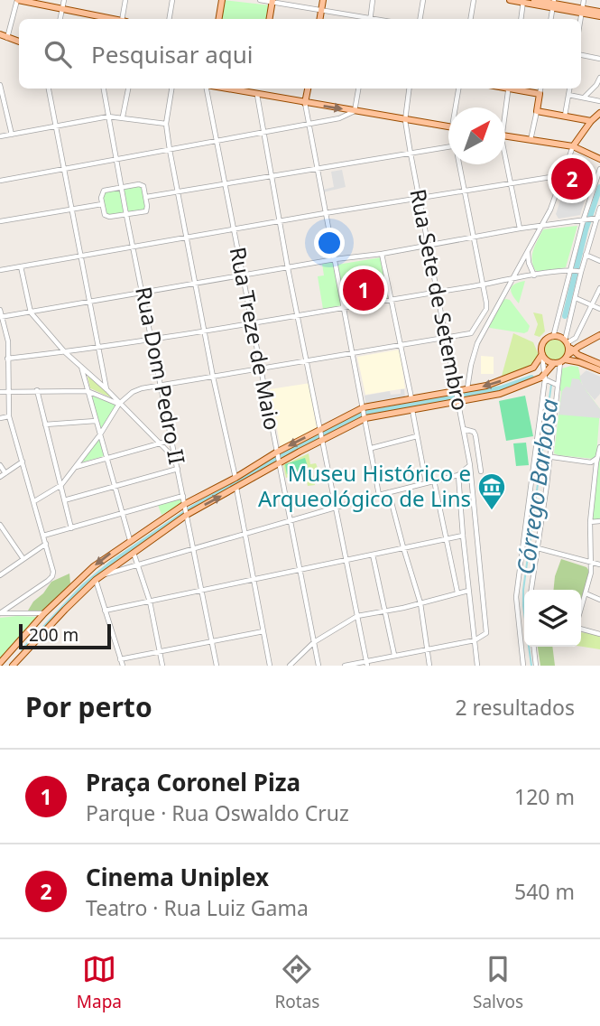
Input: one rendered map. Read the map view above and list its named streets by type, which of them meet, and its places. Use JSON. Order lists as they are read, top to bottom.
{
  "streets": {
    "street": ["Rua Sete de Setembro", "Rua Treze de Maio", "Rua Dom Pedro II"]
  },
  "water": ["Córrego Barbosa"],
  "places": {
    "museum": ["Museu Histórico e Arqueológico de Lins"]
  },
  "scale_bar": "200 m",
  "north": "top right",
  "page": {
    "search": "Pesquisar aqui",
    "pins": ["2", "1"],
    "scale": "200 m",
    "heading": ["Por perto", "2 resultados"],
    "list": [
      {
        "mark": "1",
        "name": "Praça Coronel Piza",
        "note": "Parque · Rua Oswaldo Cruz",
        "value": "120 m"
      },
      {
        "mark": "2",
        "name": "Cinema Uniplex",
        "note": "Teatro · Rua Luiz Gama",
        "value": "540 m"
      }
    ],
    "nav": ["Mapa", "Rotas", "Salvos"]
  }
}
